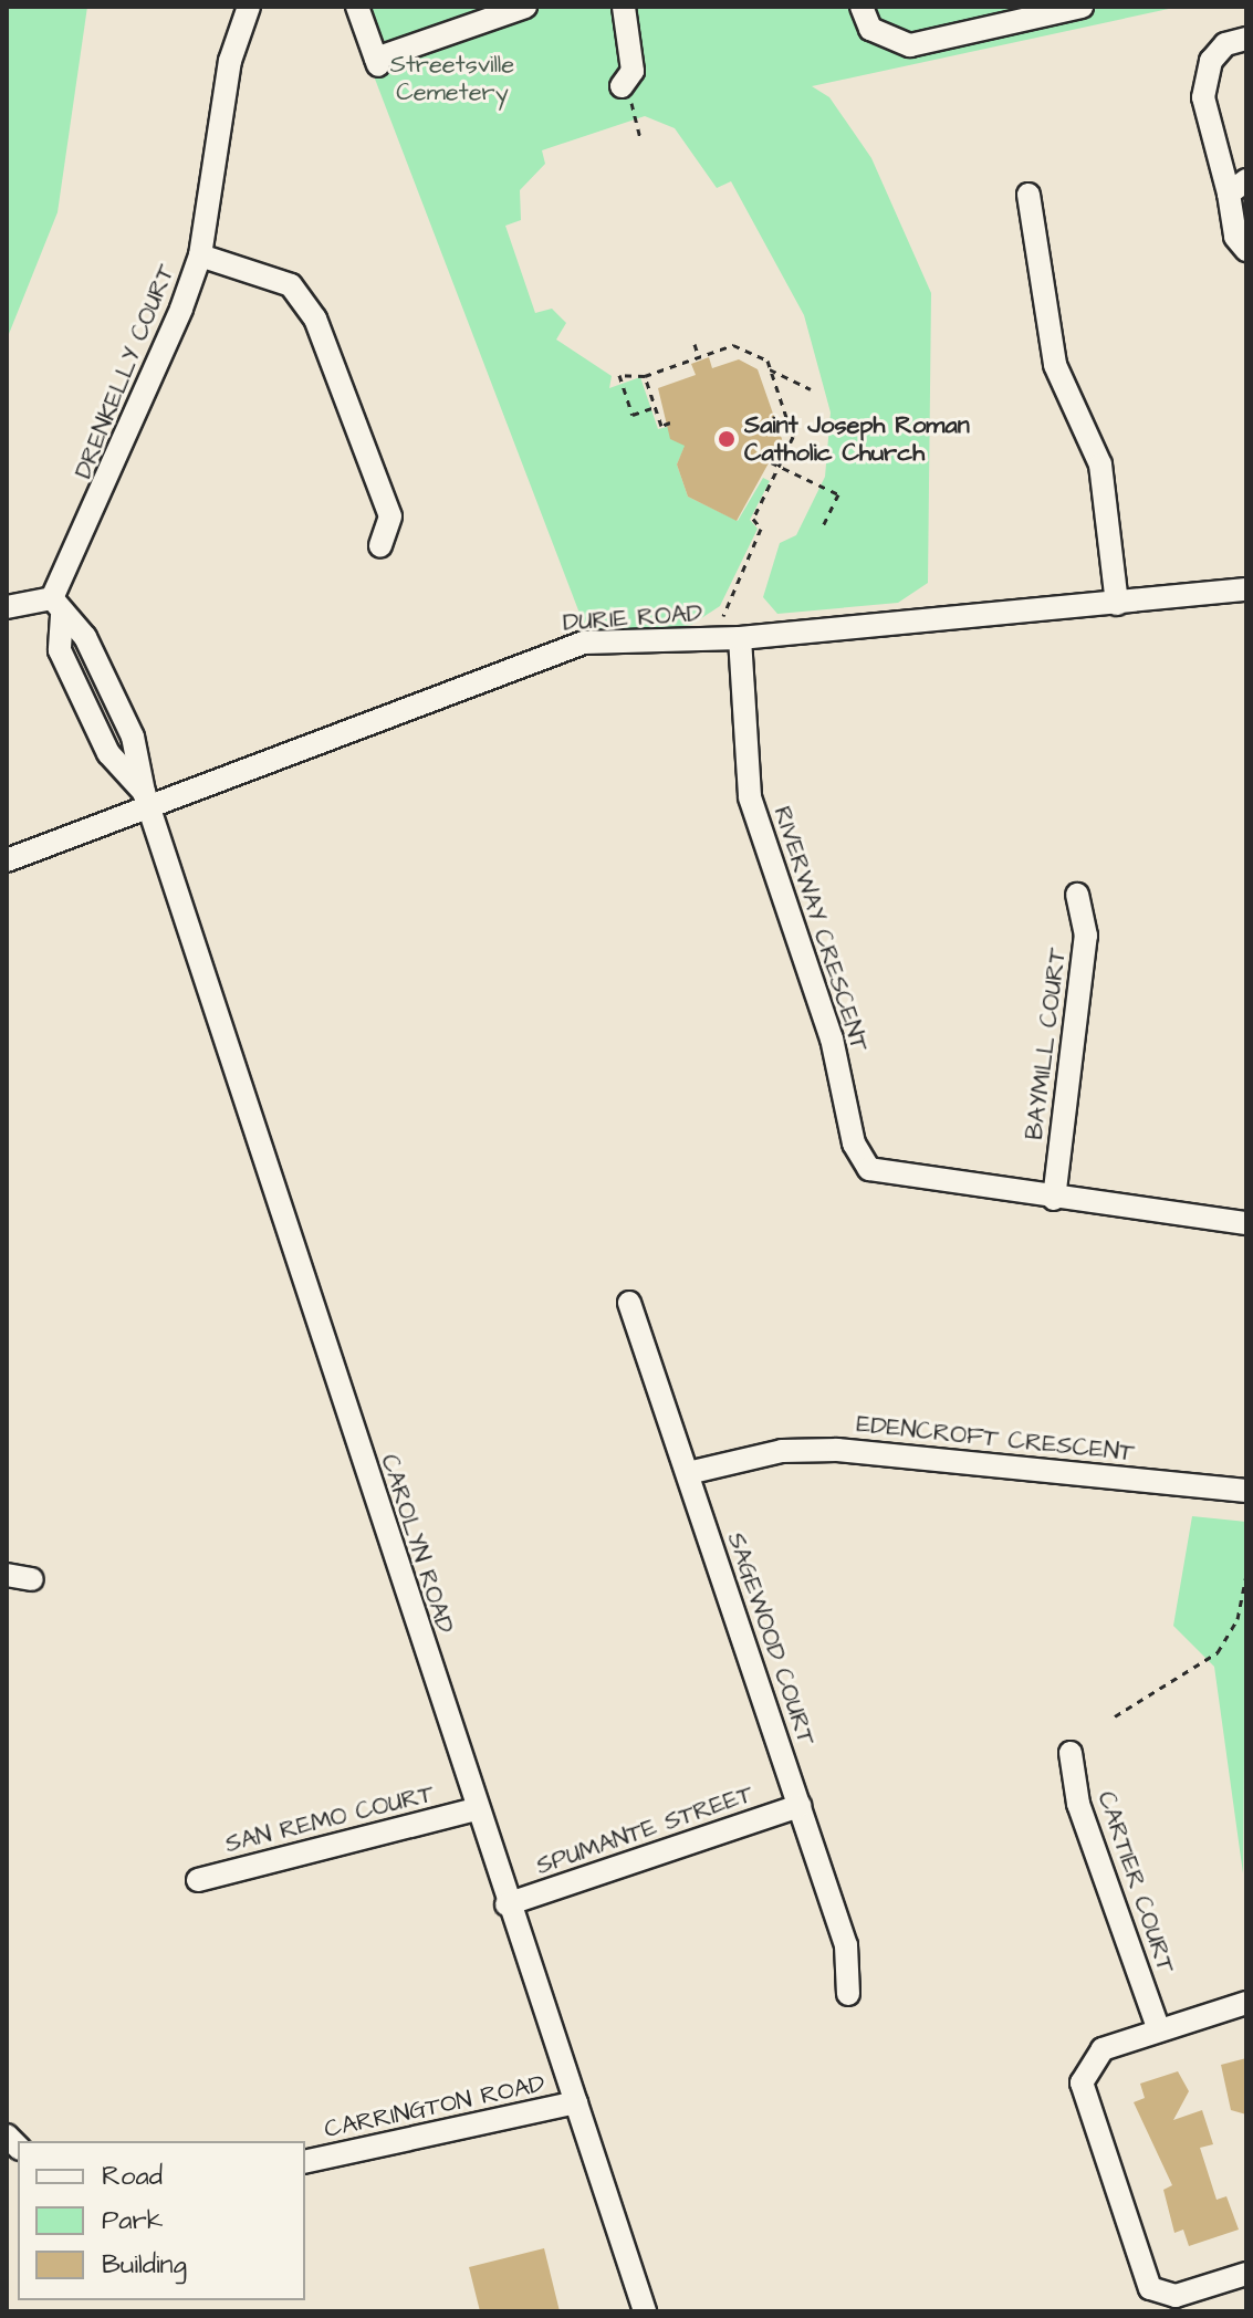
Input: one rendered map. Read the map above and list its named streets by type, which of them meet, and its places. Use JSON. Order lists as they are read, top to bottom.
{
  "streets": {
    "street": [
      "DRENKELLY COURT",
      "DURIE ROAD",
      "RIVERWAY CRESCENT",
      "BAYMILL COURT",
      "EDENCROFT CRESCENT",
      "CAROLYN ROAD",
      "SAGEWOOD COURT",
      "SAN REMO COURT",
      "SPUMANTE STREET",
      "CARTIER COURT",
      "CARRINGTON ROAD"
    ]
  },
  "crossings": [
    ["DRENKELLY COURT", "CAROLYN ROAD"],
    ["DURIE ROAD", "RIVERWAY CRESCENT"],
    ["DURIE ROAD", "CAROLYN ROAD"],
    ["RIVERWAY CRESCENT", "BAYMILL COURT"],
    ["EDENCROFT CRESCENT", "SAGEWOOD COURT"],
    ["CAROLYN ROAD", "SAN REMO COURT"],
    ["CAROLYN ROAD", "SPUMANTE STREET"],
    ["CAROLYN ROAD", "CARRINGTON ROAD"],
    ["SAGEWOOD COURT", "SPUMANTE STREET"]
  ],
  "parks": ["Streetsville Cemetery"],
  "places": ["Saint Joseph Roman Catholic Church"],
  "legend": ["Road", "Park", "Building"]
}
